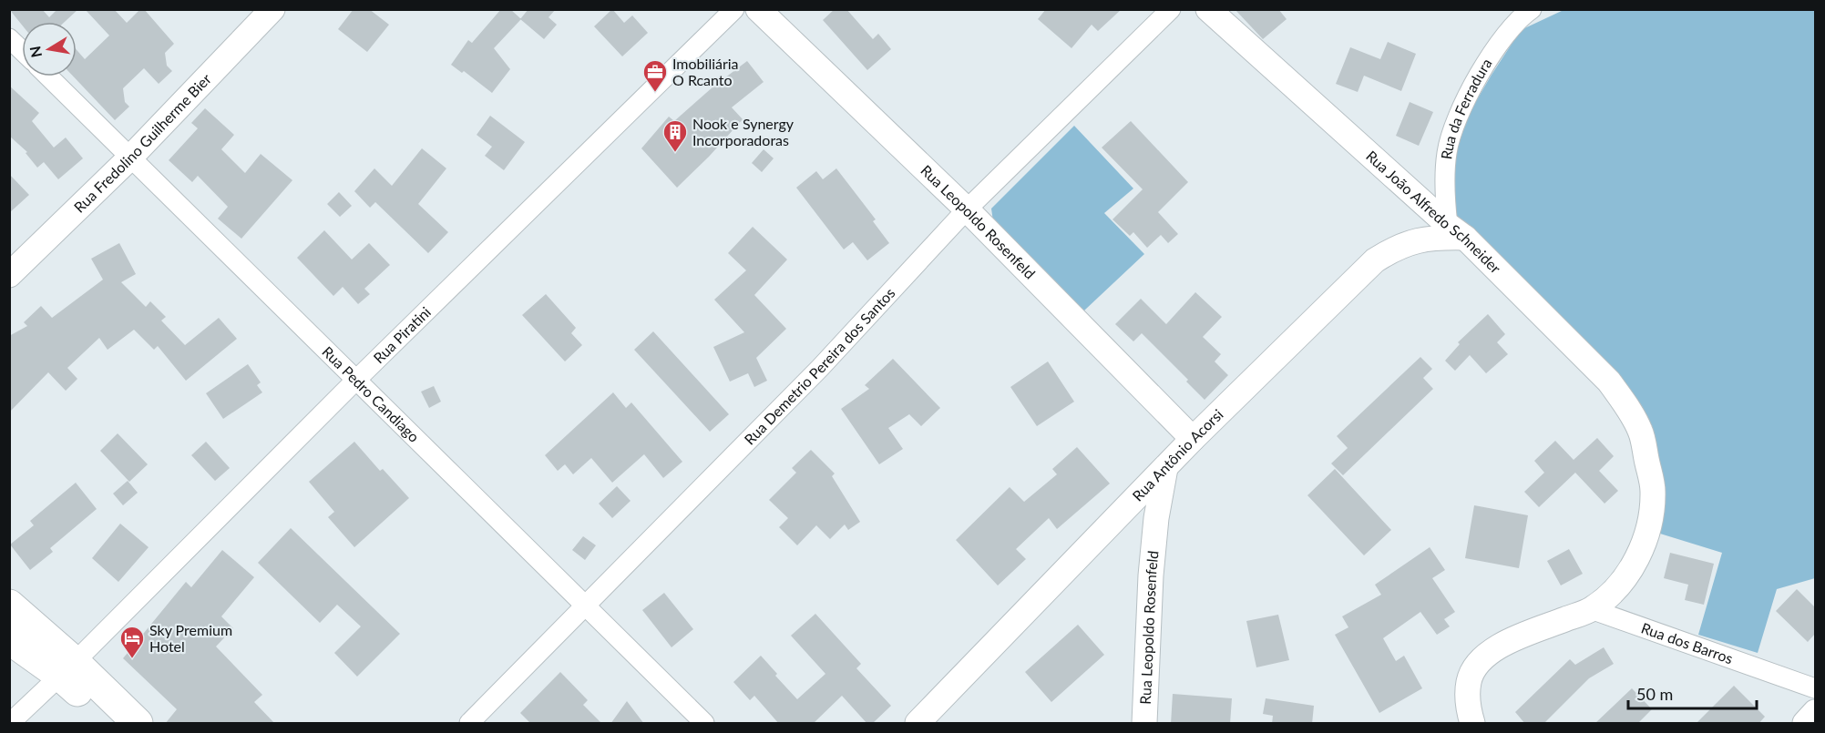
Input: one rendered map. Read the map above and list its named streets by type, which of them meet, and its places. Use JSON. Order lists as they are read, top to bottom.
{
  "streets": {
    "street": [
      "Rua da Ferradura",
      "Rua Fredolino Guilherme Bier",
      "Rua João Alfredo Schneider",
      "Rua Leopoldo Rosenfeld",
      "Rua Piratini",
      "Rua Demetrio Pereira dos Santos",
      "Rua Pedro Candiago",
      "Rua Antônio Acorsi",
      "Rua dos Barros"
    ]
  },
  "crossings": [
    ["Rua da Ferradura", "Rua João Alfredo Schneider"],
    ["Rua da Ferradura", "Rua Antônio Acorsi"],
    ["Rua Fredolino Guilherme Bier", "Rua Pedro Candiago"],
    ["Rua João Alfredo Schneider", "Rua Antônio Acorsi"],
    ["Rua João Alfredo Schneider", "Rua dos Barros"],
    ["Rua Leopoldo Rosenfeld", "Rua Demetrio Pereira dos Santos"],
    ["Rua Leopoldo Rosenfeld", "Rua Antônio Acorsi"],
    ["Rua Piratini", "Rua Pedro Candiago"],
    ["Rua Demetrio Pereira dos Santos", "Rua Pedro Candiago"]
  ],
  "places": {
    "office": ["Imobiliária O Rcanto"],
    "building": ["Nook e Synergy Incorporadoras"],
    "hotel": ["Sky Premium Hotel"]
  },
  "scale_bar": "50 m",
  "north": "left"
}
